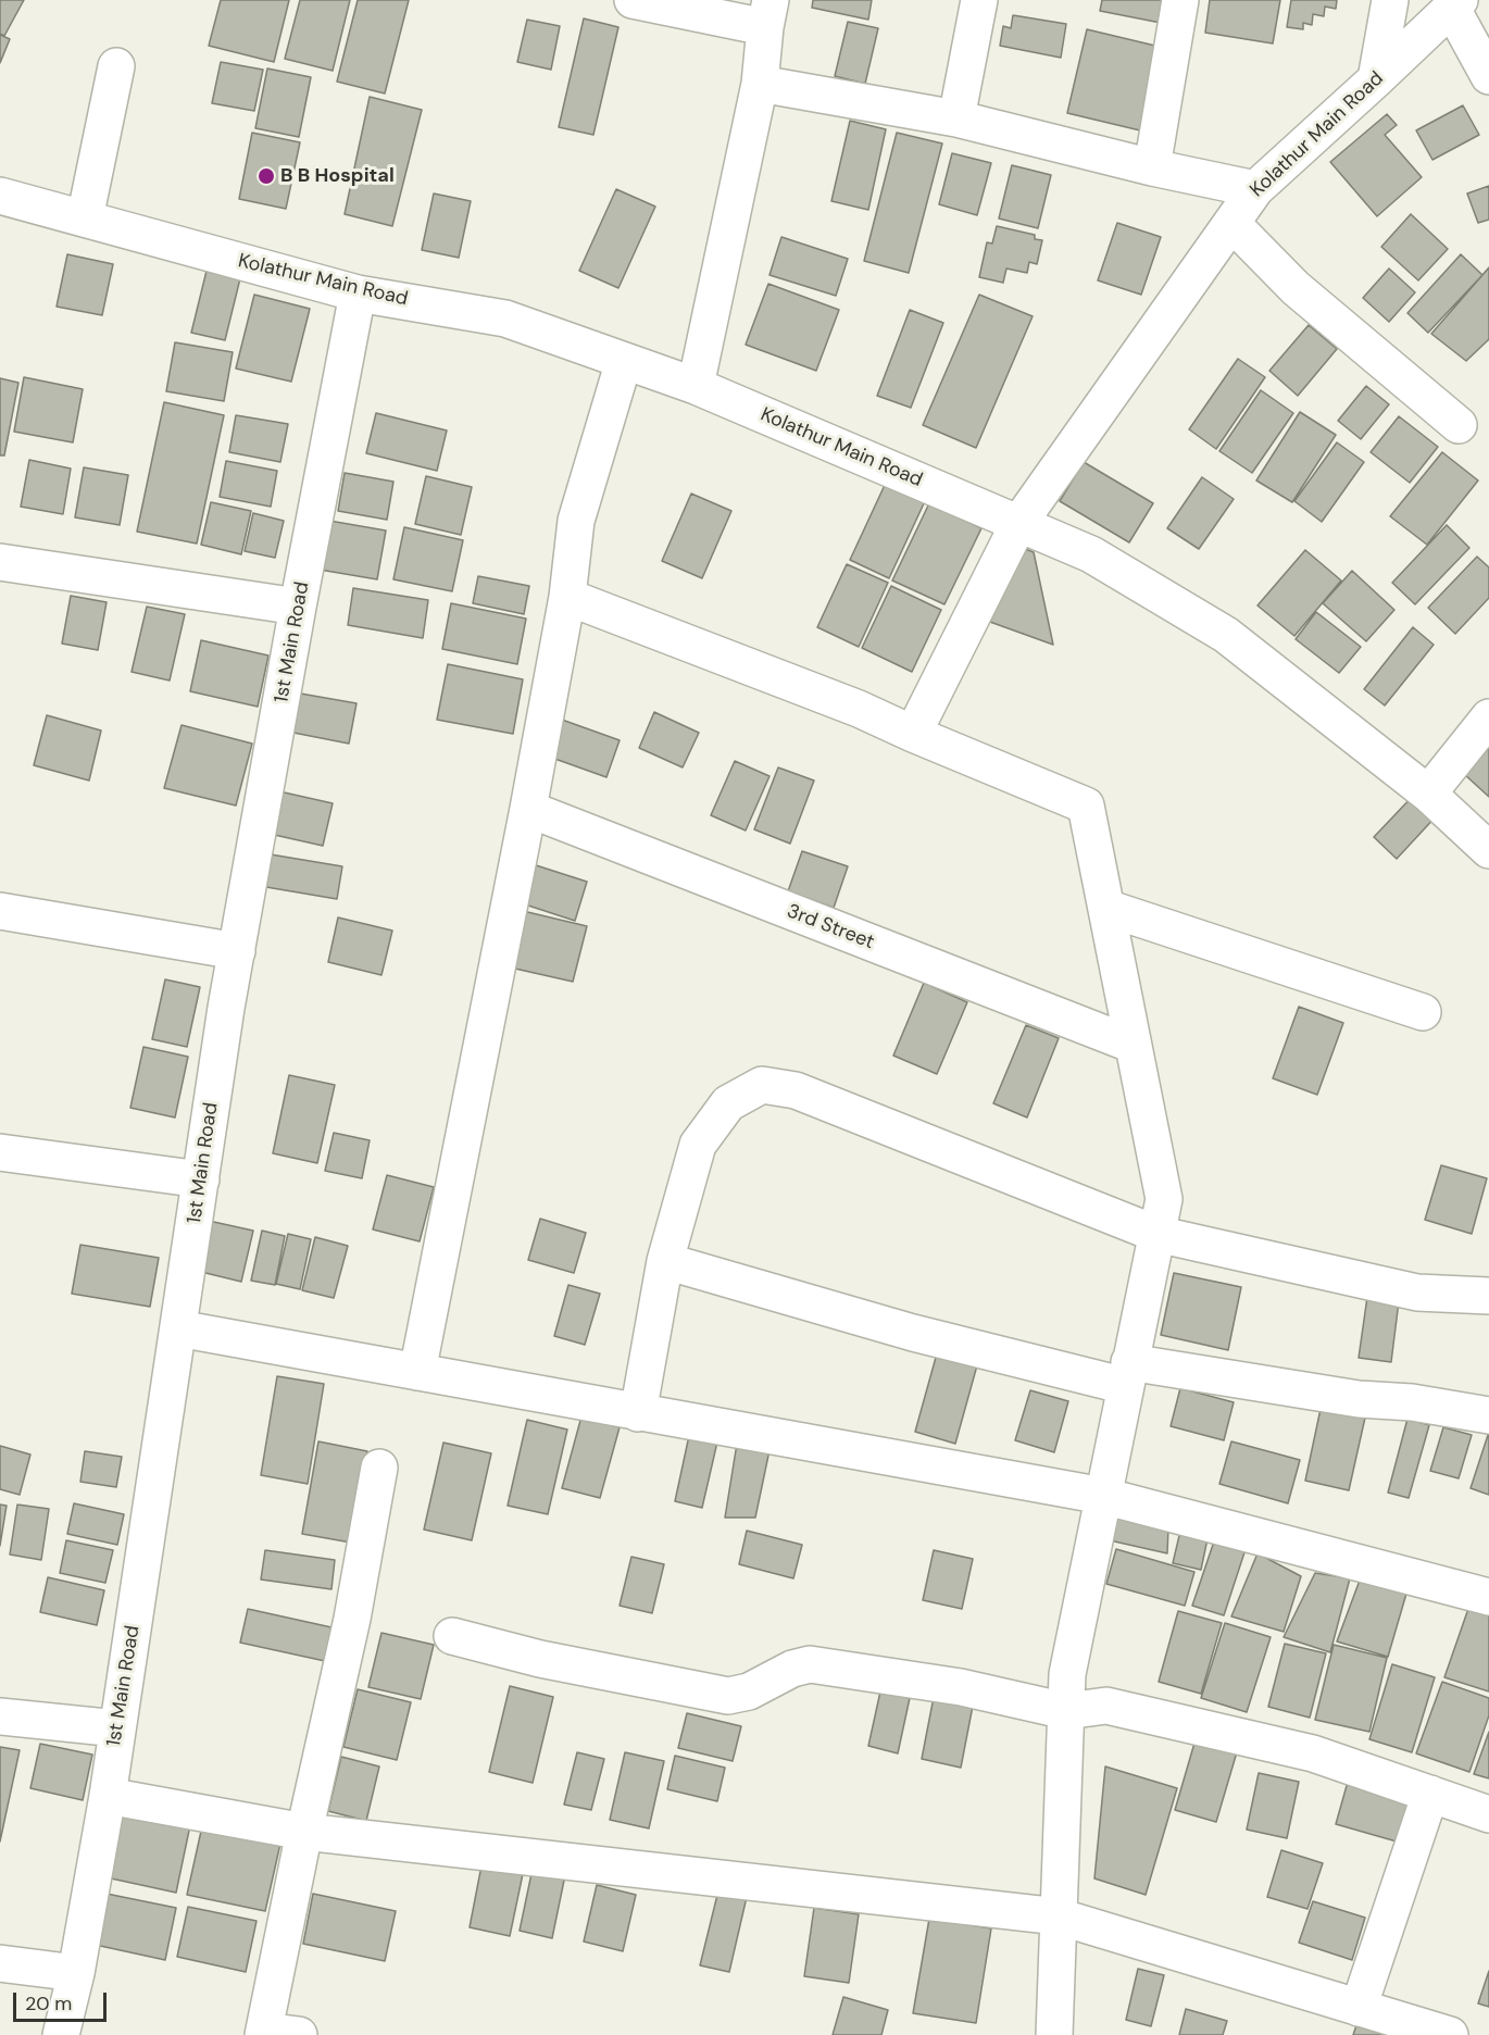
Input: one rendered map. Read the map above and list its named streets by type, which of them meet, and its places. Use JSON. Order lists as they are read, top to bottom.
{
  "streets": {
    "street": ["Kolathur Main Road", "1st Main Road", "3rd Street"]
  },
  "crossings": [
    ["Kolathur Main Road", "1st Main Road"]
  ],
  "places": ["B B Hospital"],
  "scale_bar": "20 m"
}
